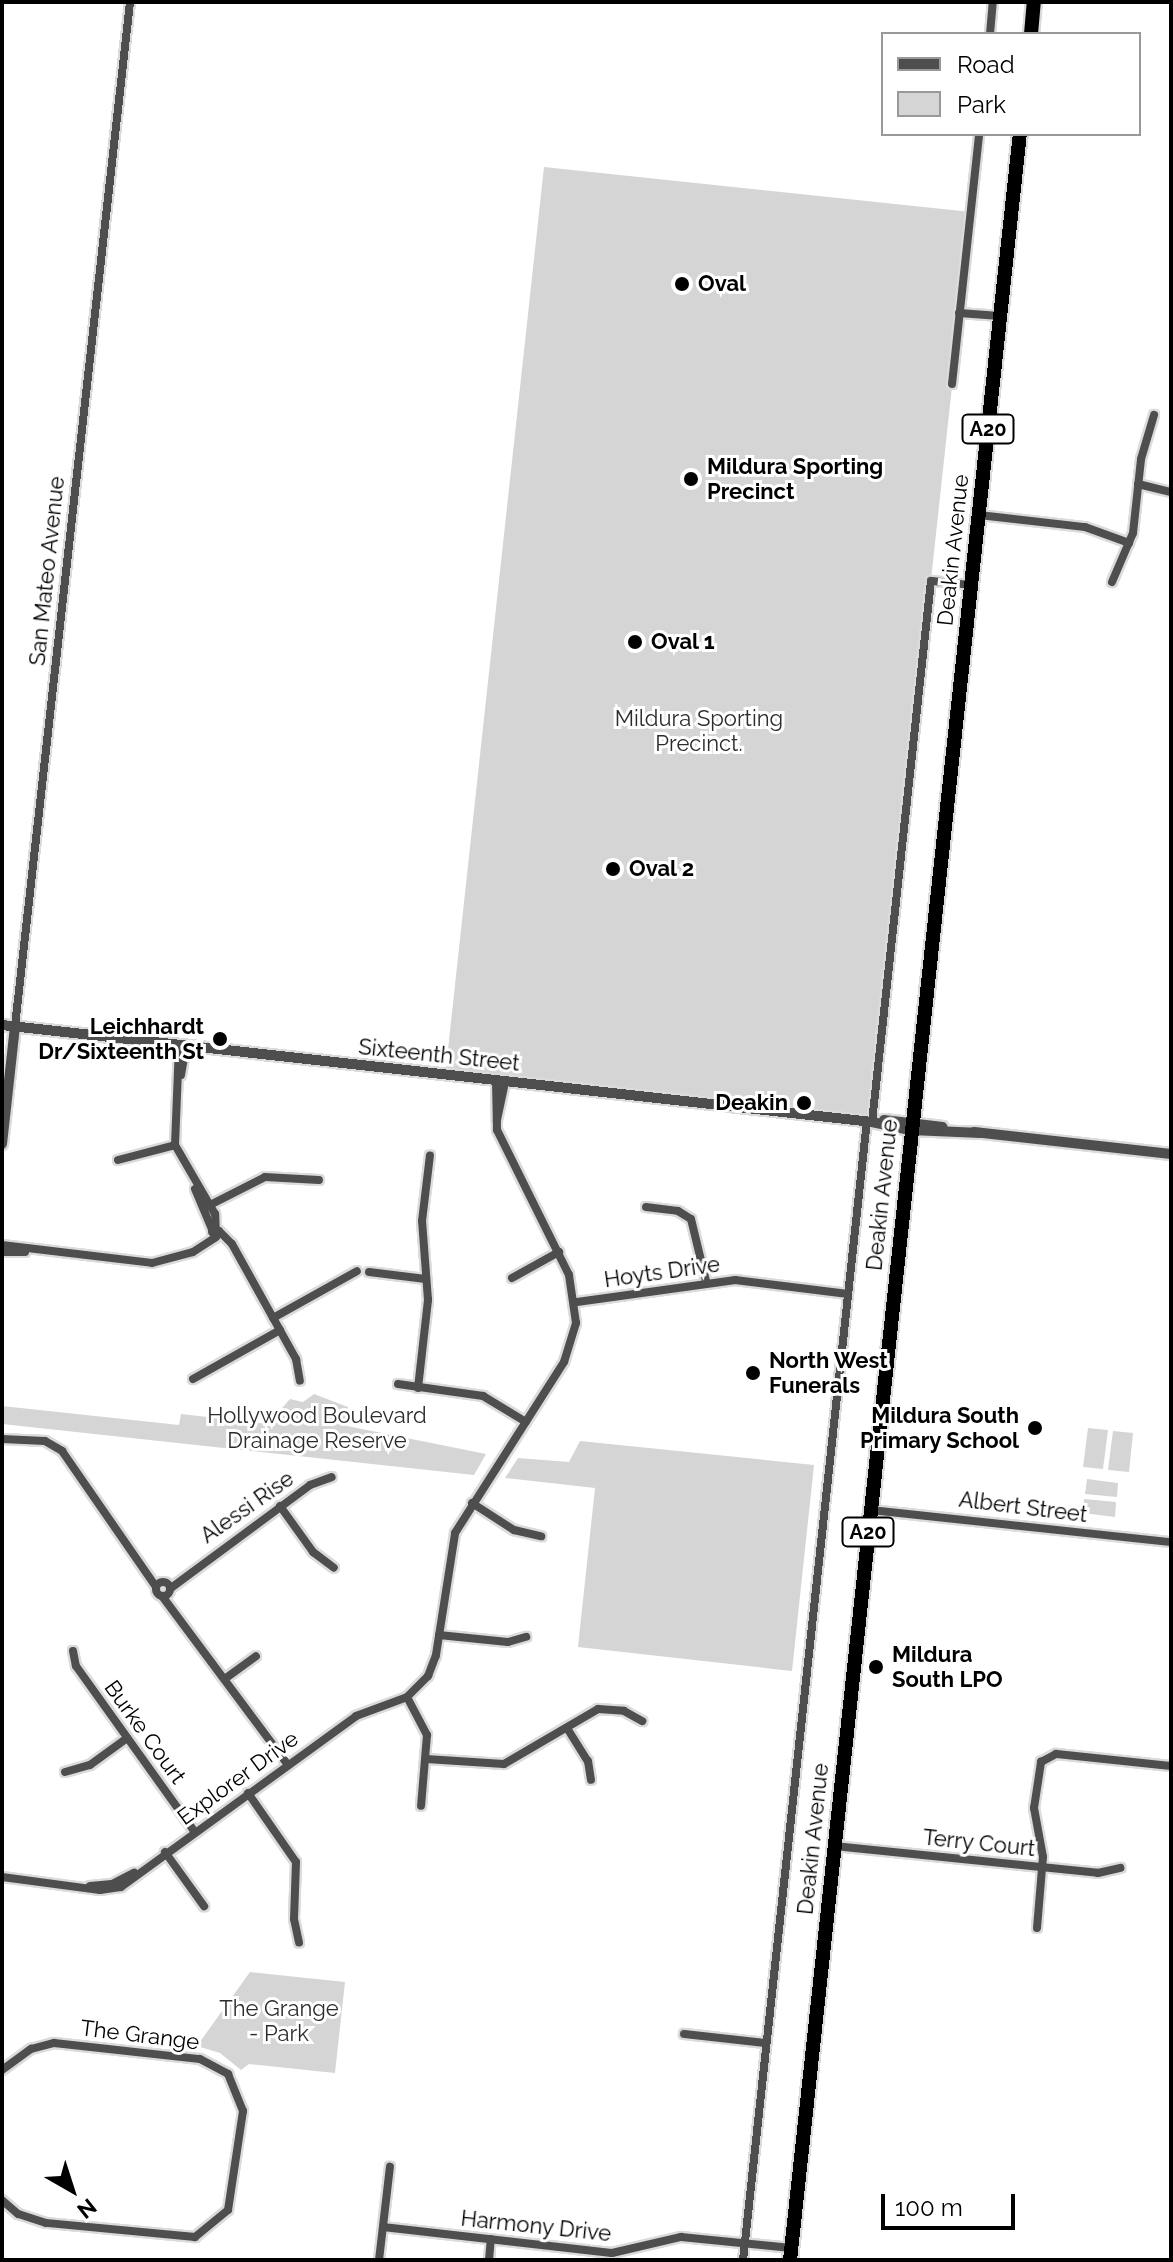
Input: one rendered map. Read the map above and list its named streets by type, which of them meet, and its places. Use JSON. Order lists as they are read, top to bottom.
{
  "streets": {
    "highway": ["A20", "Deakin Avenue"],
    "street": [
      "San Mateo Avenue",
      "Sixteenth Street",
      "Hoyts Drive",
      "Alessi Rise",
      "Albert Street",
      "Burke Court",
      "Explorer Drive",
      "Terry Court",
      "The Grange",
      "Harmony Drive"
    ]
  },
  "crossings": [
    ["Deakin Avenue", "Sixteenth Street"],
    ["Deakin Avenue", "Hoyts Drive"],
    ["Deakin Avenue", "Albert Street"],
    ["Deakin Avenue", "Terry Court"],
    ["Deakin Avenue", "Harmony Drive"],
    ["San Mateo Avenue", "Sixteenth Street"],
    ["Burke Court", "Explorer Drive"]
  ],
  "parks": ["Mildura Sporting Precinct.", "Hollywood Boulevard Drainage Reserve", "The Grange - Park"],
  "places": [
    "Oval",
    "Mildura Sporting Precinct",
    "Oval 1",
    "Oval 2",
    "Leichhardt Dr/Sixteenth St",
    "Deakin",
    "North West Funerals",
    "Mildura South Primary School",
    "Mildura South LPO"
  ],
  "legend": ["Road", "Park"],
  "scale_bar": "100 m",
  "north": "bottom right"
}
